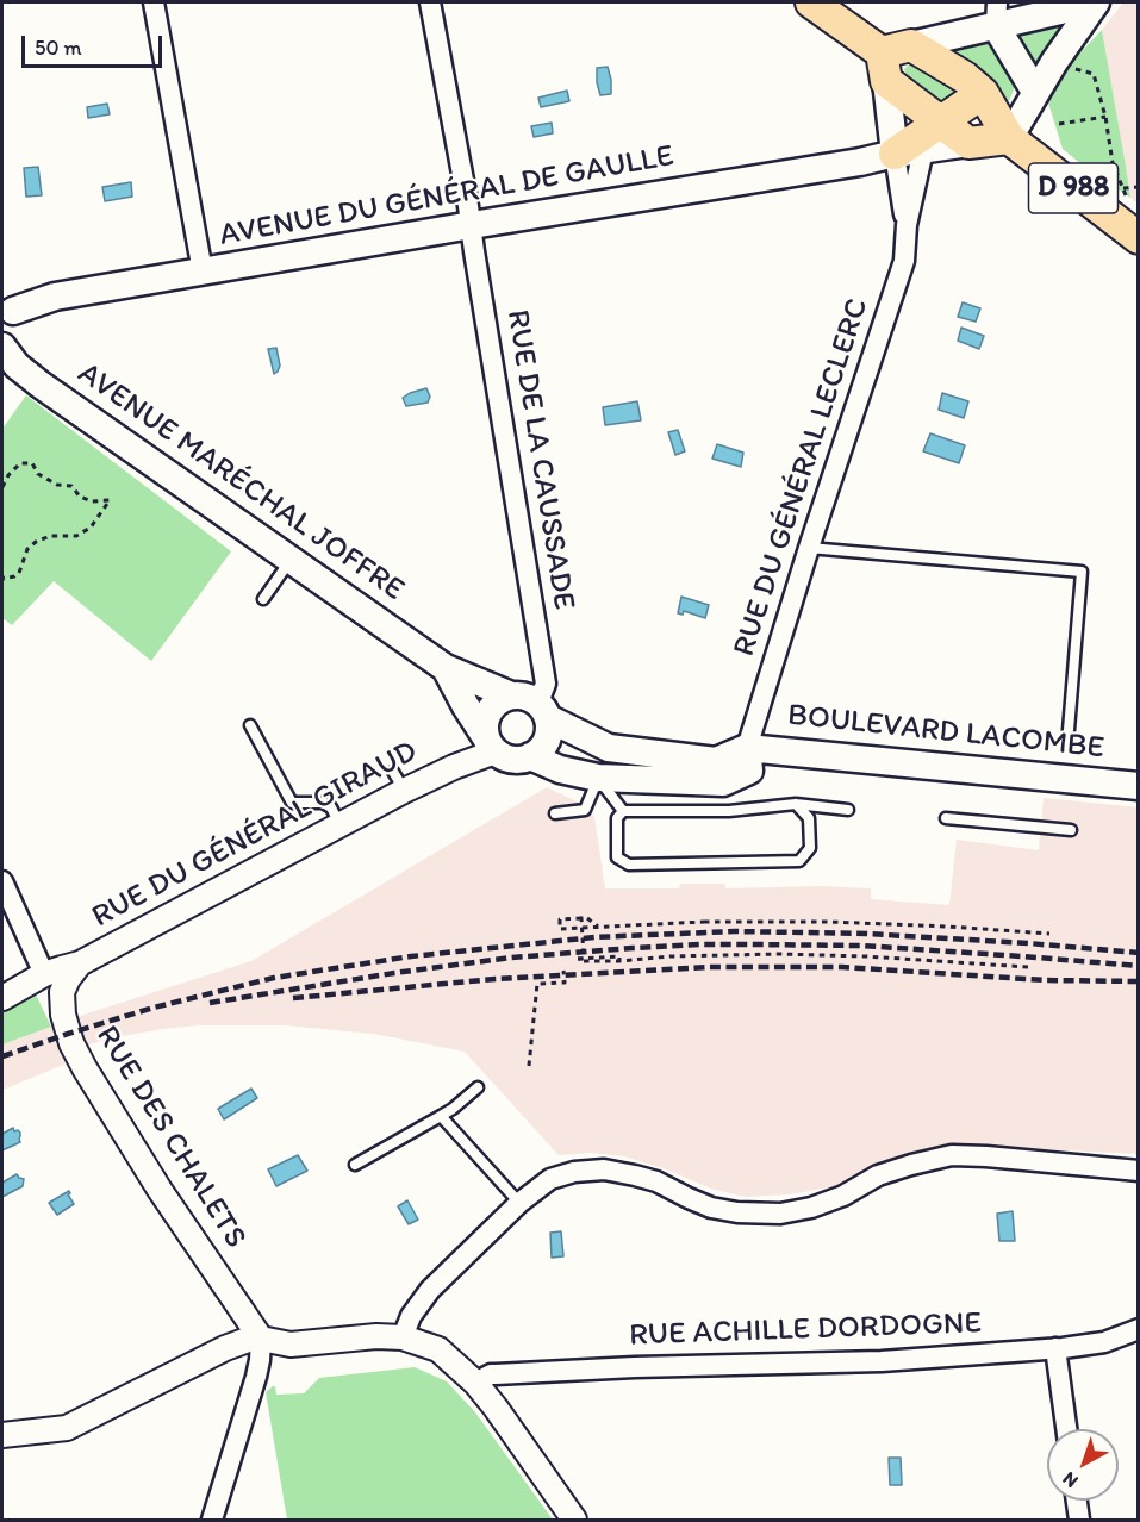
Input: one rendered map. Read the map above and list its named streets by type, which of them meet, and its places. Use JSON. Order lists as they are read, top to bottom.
{
  "streets": {
    "main road": [
      "D 988",
      "AVENUE DU GÉNÉRAL DE GAULLE",
      "AVENUE MARÉCHAL JOFFRE",
      "BOULEVARD LACOMBE"
    ],
    "street": [
      "RUE DE LA CAUSSADE",
      "RUE DU GÉNÉRAL LECLERC",
      "RUE DU GÉNÉRAL GIRAUD",
      "RUE DES CHALETS",
      "RUE ACHILLE DORDOGNE"
    ]
  },
  "crossings": [
    ["AVENUE DU GÉNÉRAL DE GAULLE", "RUE DE LA CAUSSADE"],
    ["RUE DE LA CAUSSADE", "RUE DU GÉNÉRAL GIRAUD"],
    ["RUE DU GÉNÉRAL LECLERC", "BOULEVARD LACOMBE"],
    ["RUE DU GÉNÉRAL GIRAUD", "RUE DES CHALETS"]
  ],
  "scale_bar": "50 m",
  "north": "bottom left"
}
